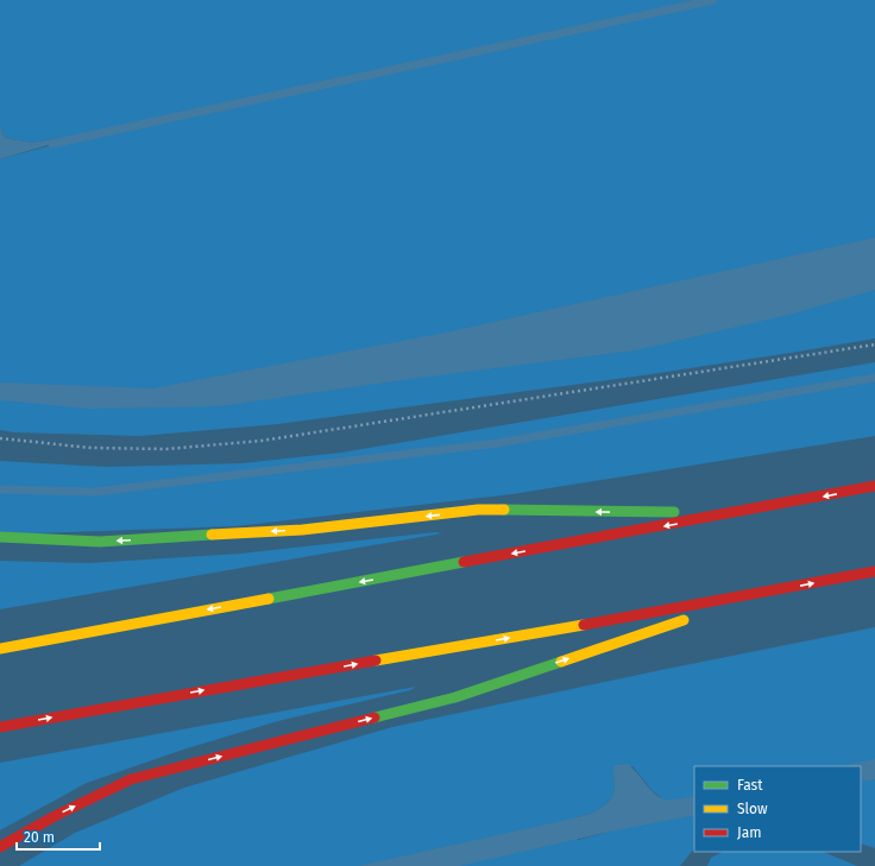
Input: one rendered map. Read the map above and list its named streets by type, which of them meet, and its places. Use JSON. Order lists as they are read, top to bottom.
{
  "legend": ["Fast", "Slow", "Jam"],
  "scale_bar": "20 m"
}
